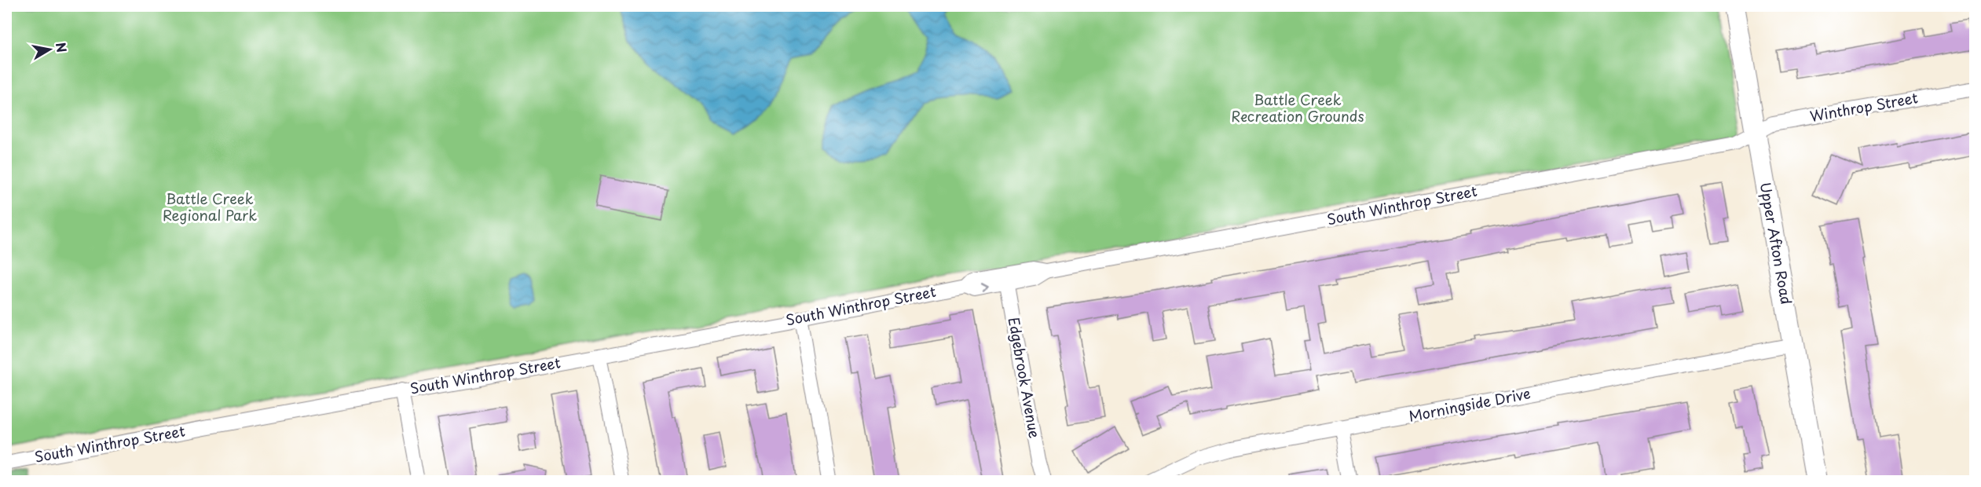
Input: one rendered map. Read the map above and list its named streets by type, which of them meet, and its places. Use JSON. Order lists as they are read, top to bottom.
{
  "streets": {
    "street": [
      "Winthrop Street",
      "South Winthrop Street",
      "Upper Afton Road",
      "Edgebrook Avenue",
      "Morningside Drive"
    ]
  },
  "crossings": [
    ["Winthrop Street", "South Winthrop Street"],
    ["Winthrop Street", "Upper Afton Road"],
    ["South Winthrop Street", "Upper Afton Road"],
    ["South Winthrop Street", "Edgebrook Avenue"],
    ["Upper Afton Road", "Morningside Drive"]
  ],
  "parks": ["Battle Creek Recreation Grounds", "Battle Creek Regional Park"],
  "north": "right"
}
